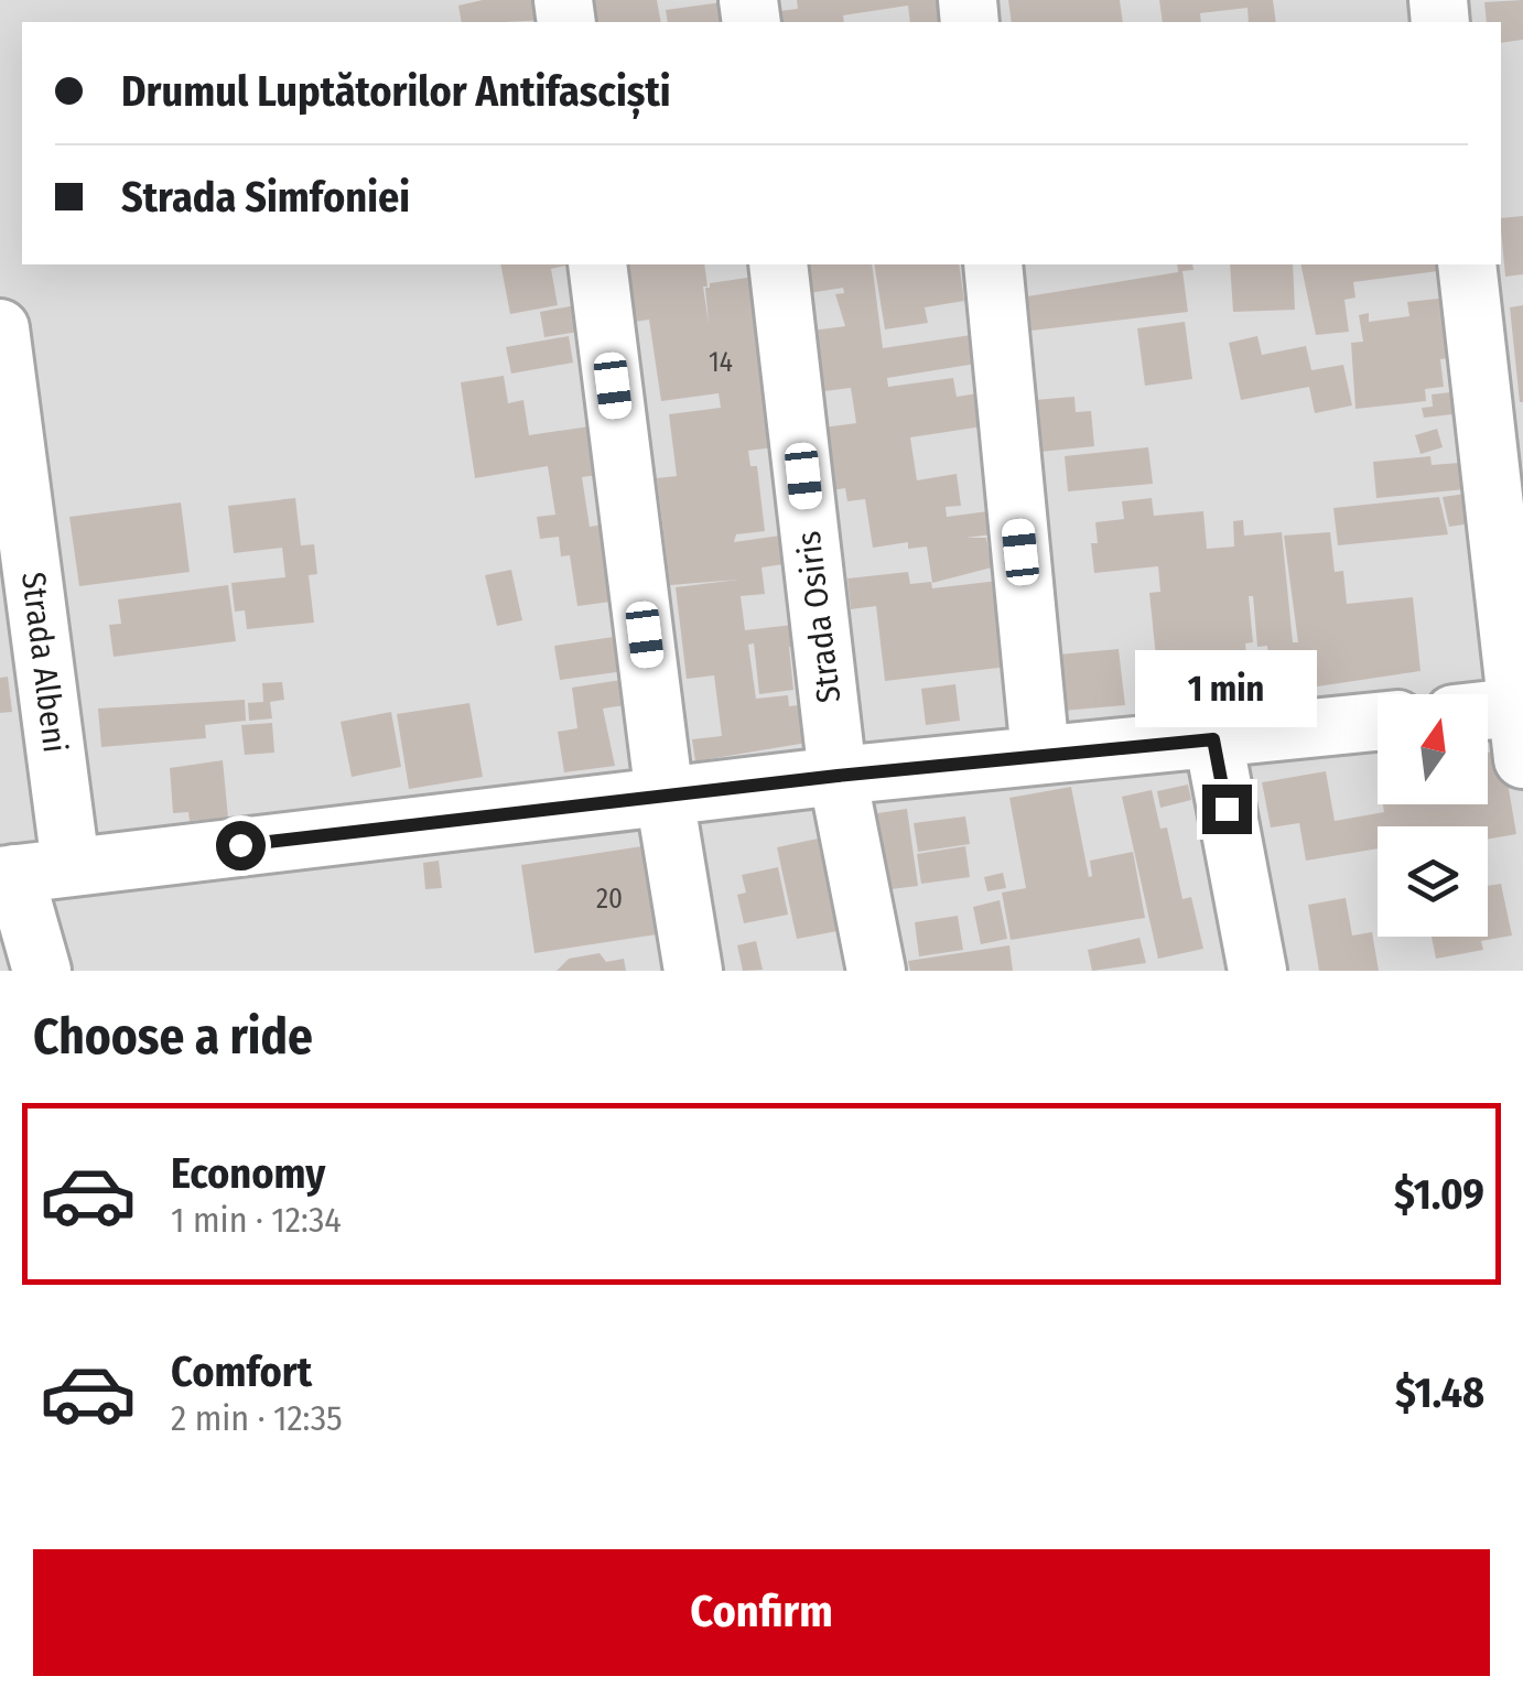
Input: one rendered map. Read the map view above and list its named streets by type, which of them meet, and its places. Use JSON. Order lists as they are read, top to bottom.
{
  "streets": {
    "street": ["Strada Osiris", "Strada Albeni"]
  },
  "house_numbers": ["14", "20"],
  "north": "top",
  "page": {
    "banner": ["Drumul Luptătorilor Antifasciști", "Strada Simfoniei"],
    "bubble": "1 min",
    "heading": "Choose a ride",
    "list": [
      {
        "name": "Economy",
        "note": "1 min · 12:34",
        "value": "$1.09"
      },
      {
        "name": "Comfort",
        "note": "2 min · 12:35",
        "value": "$1.48"
      }
    ],
    "buttons": "Confirm"
  }
}
